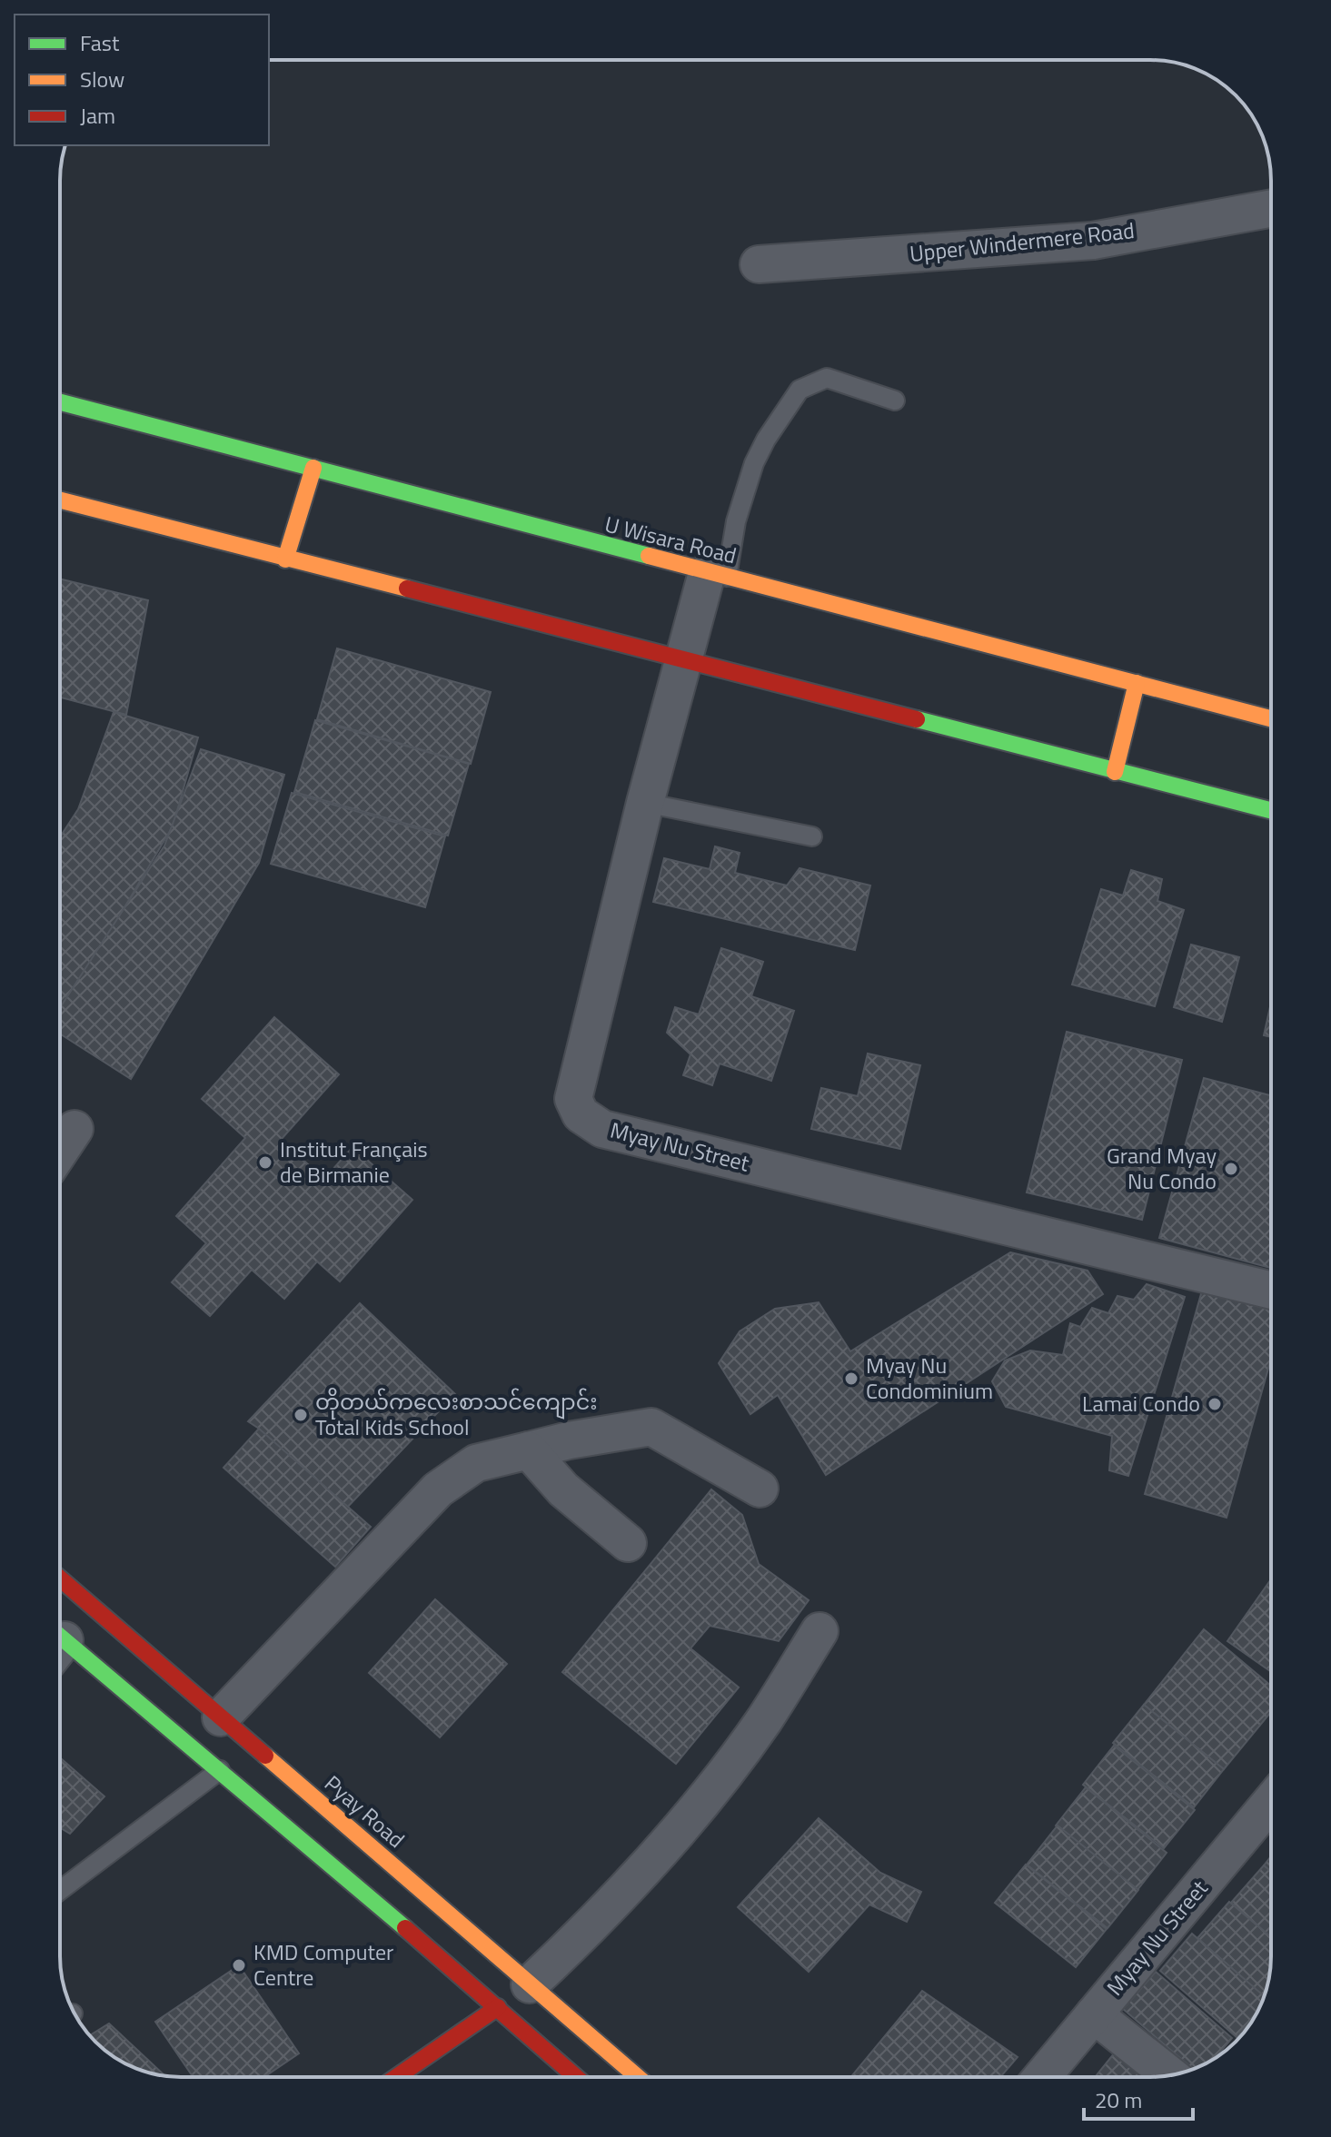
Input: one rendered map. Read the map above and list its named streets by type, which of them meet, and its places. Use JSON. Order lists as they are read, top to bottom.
{
  "streets": {
    "main road": ["U Wisara Road", "Pyay Road"],
    "street": ["Upper Windermere Road", "Myay Nu Street"]
  },
  "crossings": [
    ["U Wisara Road", "Myay Nu Street"]
  ],
  "places": [
    "Institut Français de Birmanie",
    "Grand Myay Nu Condo",
    "Myay Nu Condominium",
    "Lamai Condo",
    "တိုတယ်ကလေးစာသင်ကျောင်း Total Kids School",
    "KMD Computer Centre"
  ],
  "legend": ["Fast", "Slow", "Jam"],
  "scale_bar": "20 m"
}
